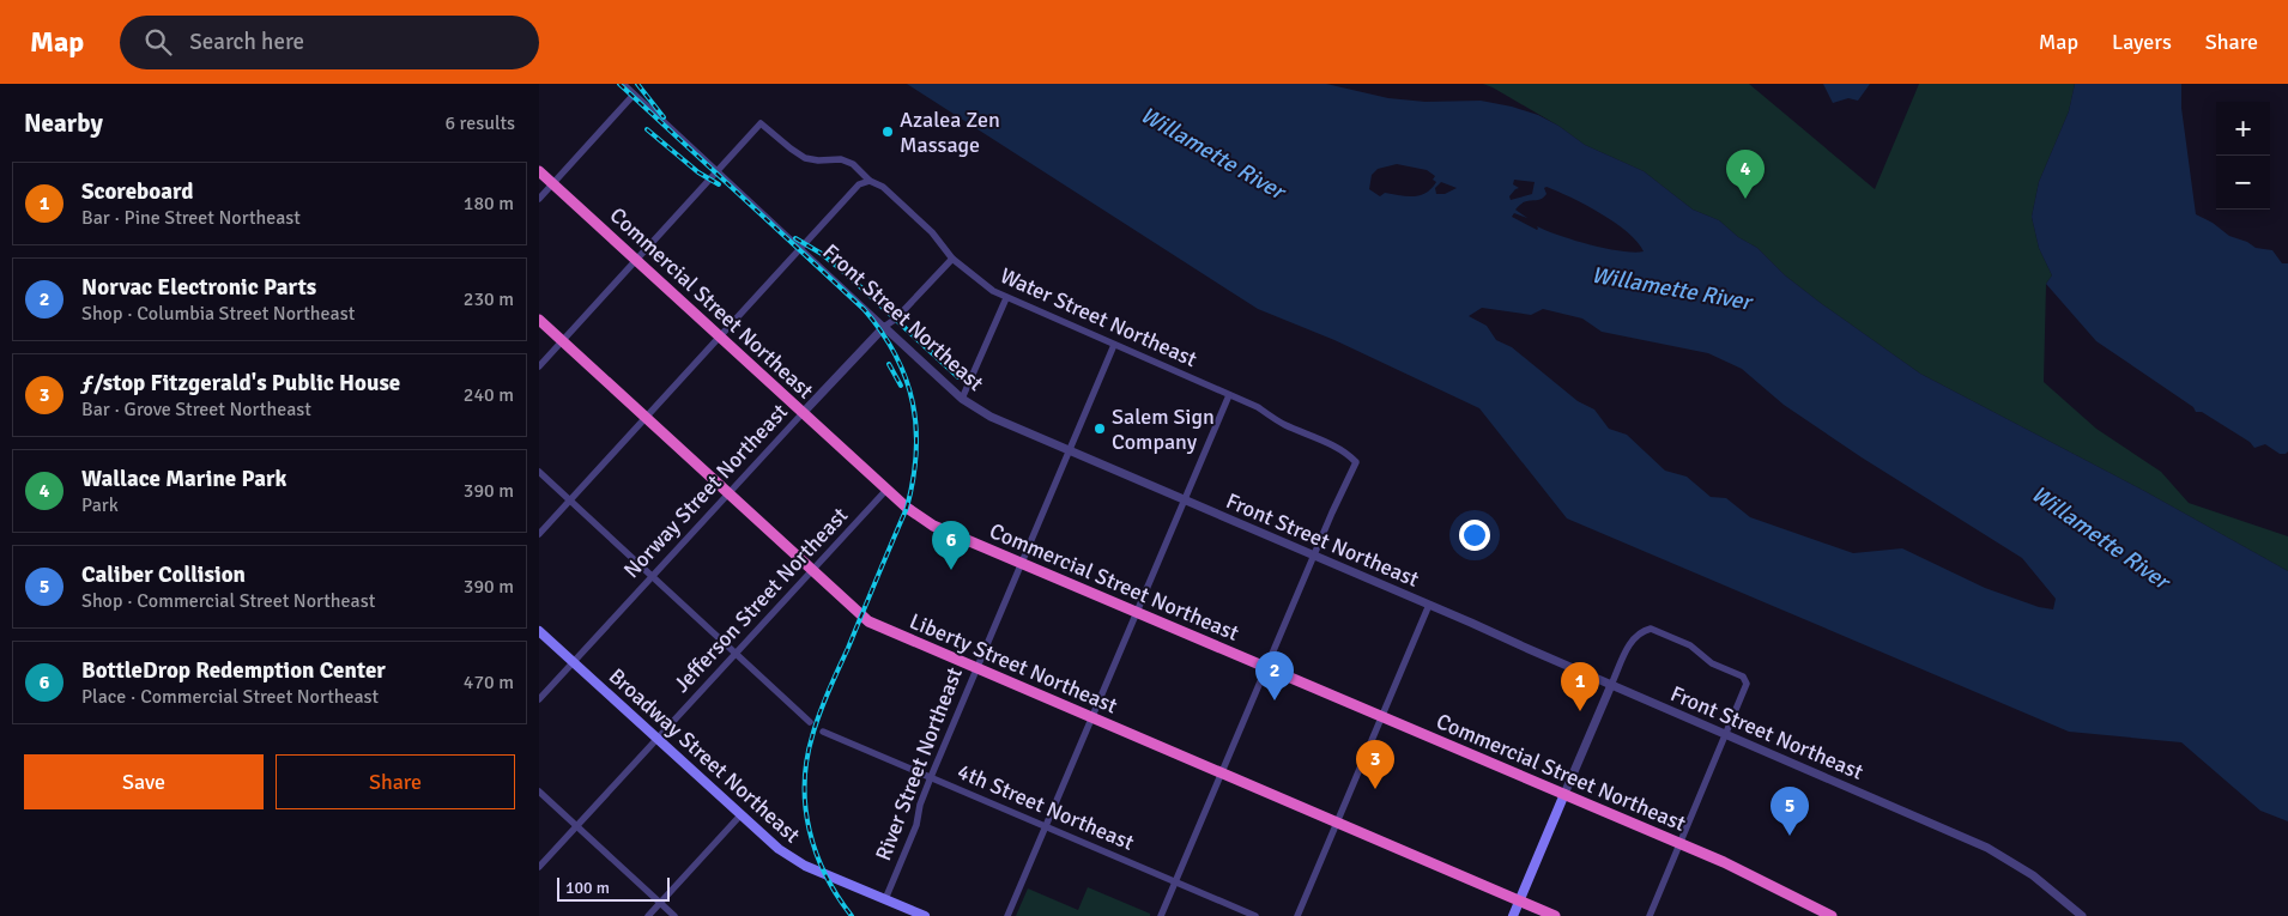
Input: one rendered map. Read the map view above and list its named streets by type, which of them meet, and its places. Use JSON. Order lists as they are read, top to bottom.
{
  "streets": {
    "highway": ["Commercial Street Northeast", "Liberty Street Northeast"],
    "main road": ["Broadway Street Northeast"],
    "street": [
      "Front Street Northeast",
      "Water Street Northeast",
      "Norway Street Northeast",
      "Jefferson Street Northeast",
      "River Street Northeast",
      "4th Street Northeast"
    ]
  },
  "crossings": [
    ["Commercial Street Northeast", "Norway Street Northeast"],
    ["Commercial Street Northeast", "Jefferson Street Northeast"],
    ["Commercial Street Northeast", "River Street Northeast"],
    ["Front Street Northeast", "Water Street Northeast"],
    ["Front Street Northeast", "Norway Street Northeast"],
    ["Front Street Northeast", "River Street Northeast"],
    ["Water Street Northeast", "Norway Street Northeast"],
    ["Water Street Northeast", "River Street Northeast"],
    ["Norway Street Northeast", "Liberty Street Northeast"],
    ["Norway Street Northeast", "Broadway Street Northeast"],
    ["Jefferson Street Northeast", "Liberty Street Northeast"],
    ["Jefferson Street Northeast", "Broadway Street Northeast"],
    ["Liberty Street Northeast", "River Street Northeast"],
    ["Broadway Street Northeast", "River Street Northeast"],
    ["River Street Northeast", "4th Street Northeast"]
  ],
  "water": ["Willamette River"],
  "places": ["Azalea Zen Massage", "Salem Sign Company"],
  "scale_bar": "100 m",
  "page": {
    "header": "Map",
    "search": "Search here",
    "nav": ["Map", "Layers", "Share"],
    "heading": ["Nearby", "6 results"],
    "map_buttons": ["+", "−"],
    "pins": [
      "4",
      "6",
      "2",
      "1",
      "3",
      "5"
    ],
    "list": [
      {
        "mark": "1",
        "name": "Scoreboard",
        "note": "Bar · Pine Street Northeast",
        "value": "180 m"
      },
      {
        "mark": "2",
        "name": "Norvac Electronic Parts",
        "note": "Shop · Columbia Street Northeast",
        "value": "230 m"
      },
      {
        "mark": "3",
        "name": "ƒ/stop Fitzgerald's Public House",
        "note": "Bar · Grove Street Northeast",
        "value": "240 m"
      },
      {
        "mark": "4",
        "name": "Wallace Marine Park",
        "note": "Park",
        "value": "390 m"
      },
      {
        "mark": "5",
        "name": "Caliber Collision",
        "note": "Shop · Commercial Street Northeast",
        "value": "390 m"
      },
      {
        "mark": "6",
        "name": "BottleDrop Redemption Center",
        "note": "Place · Commercial Street Northeast",
        "value": "470 m"
      }
    ],
    "buttons": ["Save", "Share"],
    "scale": "100 m"
  }
}
